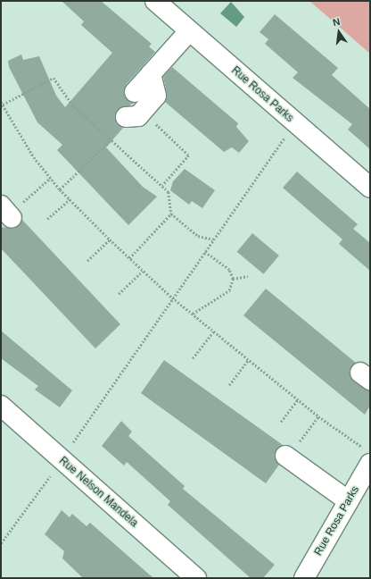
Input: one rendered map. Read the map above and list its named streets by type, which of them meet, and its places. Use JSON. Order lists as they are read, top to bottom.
{
  "streets": {
    "street": ["Rue Rosa Parks", "Rue Nelson Mandela"]
  },
  "north": "top"
}
